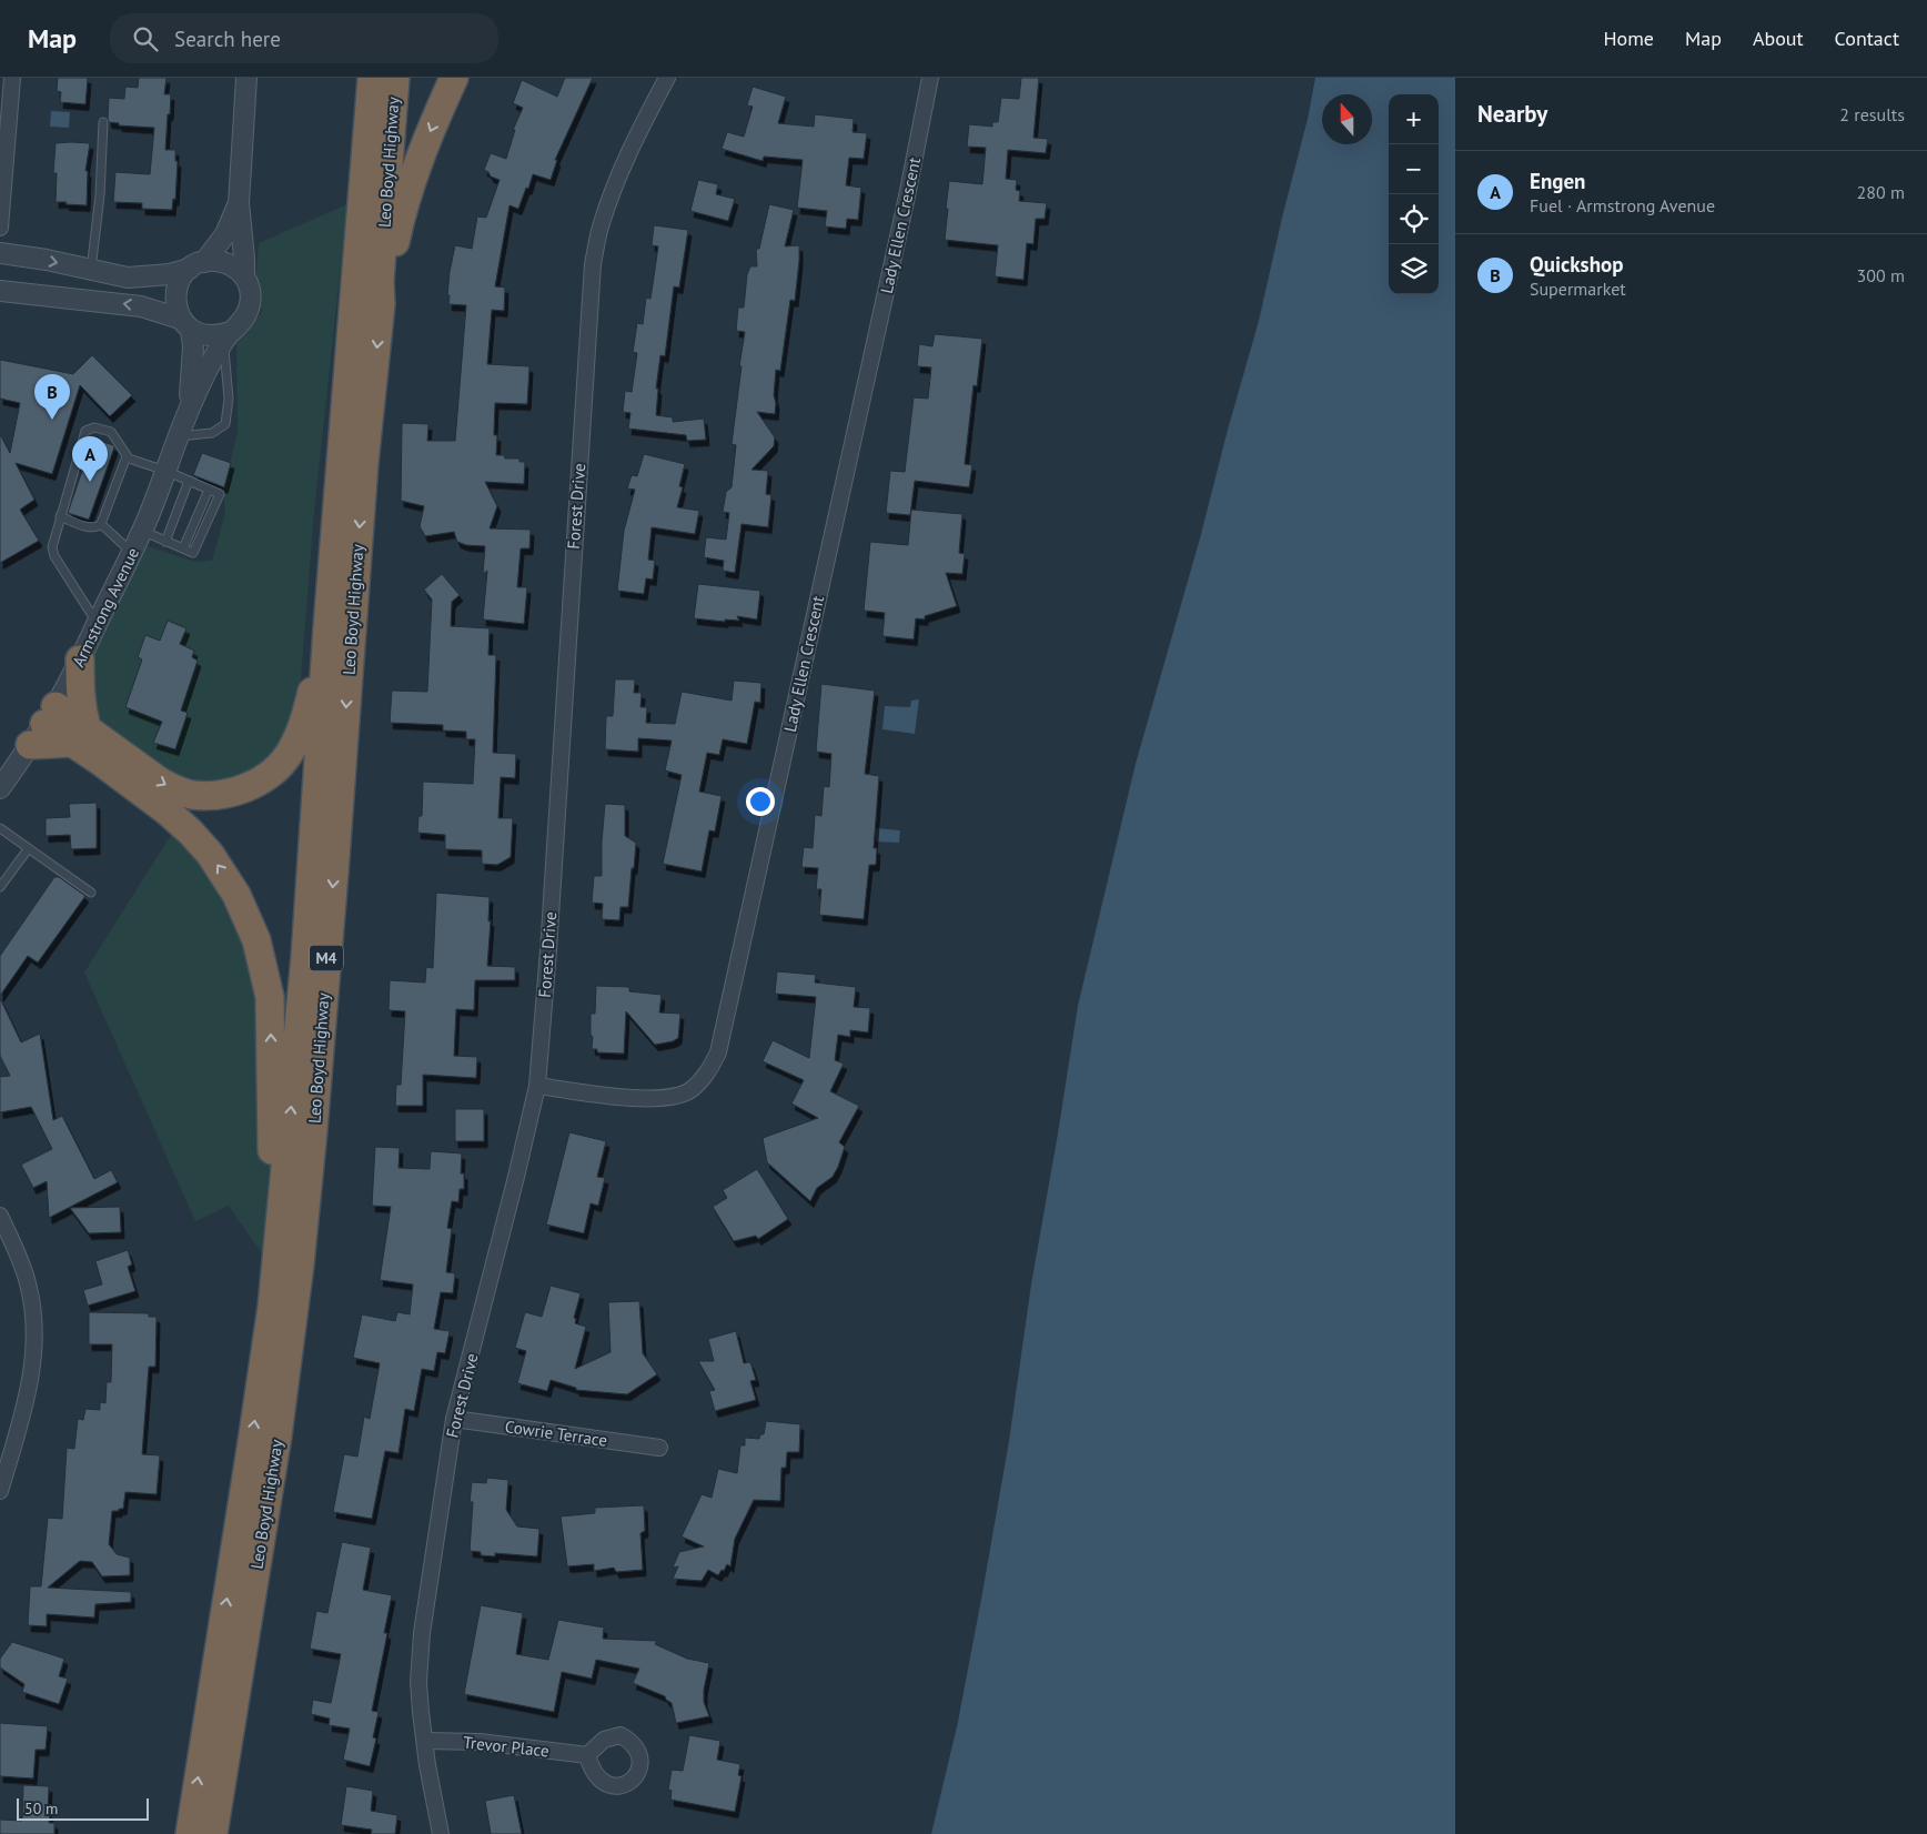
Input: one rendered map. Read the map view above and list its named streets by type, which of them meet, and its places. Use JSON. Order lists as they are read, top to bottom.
{
  "streets": {
    "highway": ["Leo Boyd Highway", "M4"],
    "street": [
      "Lady Ellen Crescent",
      "Forest Drive",
      "Armstrong Avenue",
      "Cowrie Terrace",
      "Trevor Place"
    ]
  },
  "crossings": [
    ["Lady Ellen Crescent", "Forest Drive"],
    ["Forest Drive", "Cowrie Terrace"],
    ["Forest Drive", "Trevor Place"]
  ],
  "scale_bar": "50 m",
  "north": "top",
  "page": {
    "header": "Map",
    "search": "Search here",
    "nav": [
      "Home",
      "Map",
      "About",
      "Contact"
    ],
    "heading": ["Nearby", "2 results"],
    "map_buttons": ["+", "−"],
    "list": [
      {
        "mark": "A",
        "name": "Engen",
        "note": "Fuel · Armstrong Avenue",
        "value": "280 m"
      },
      {
        "mark": "B",
        "name": "Quickshop",
        "note": "Supermarket",
        "value": "300 m"
      }
    ],
    "pins": ["B", "A"],
    "scale": "50 m"
  }
}
